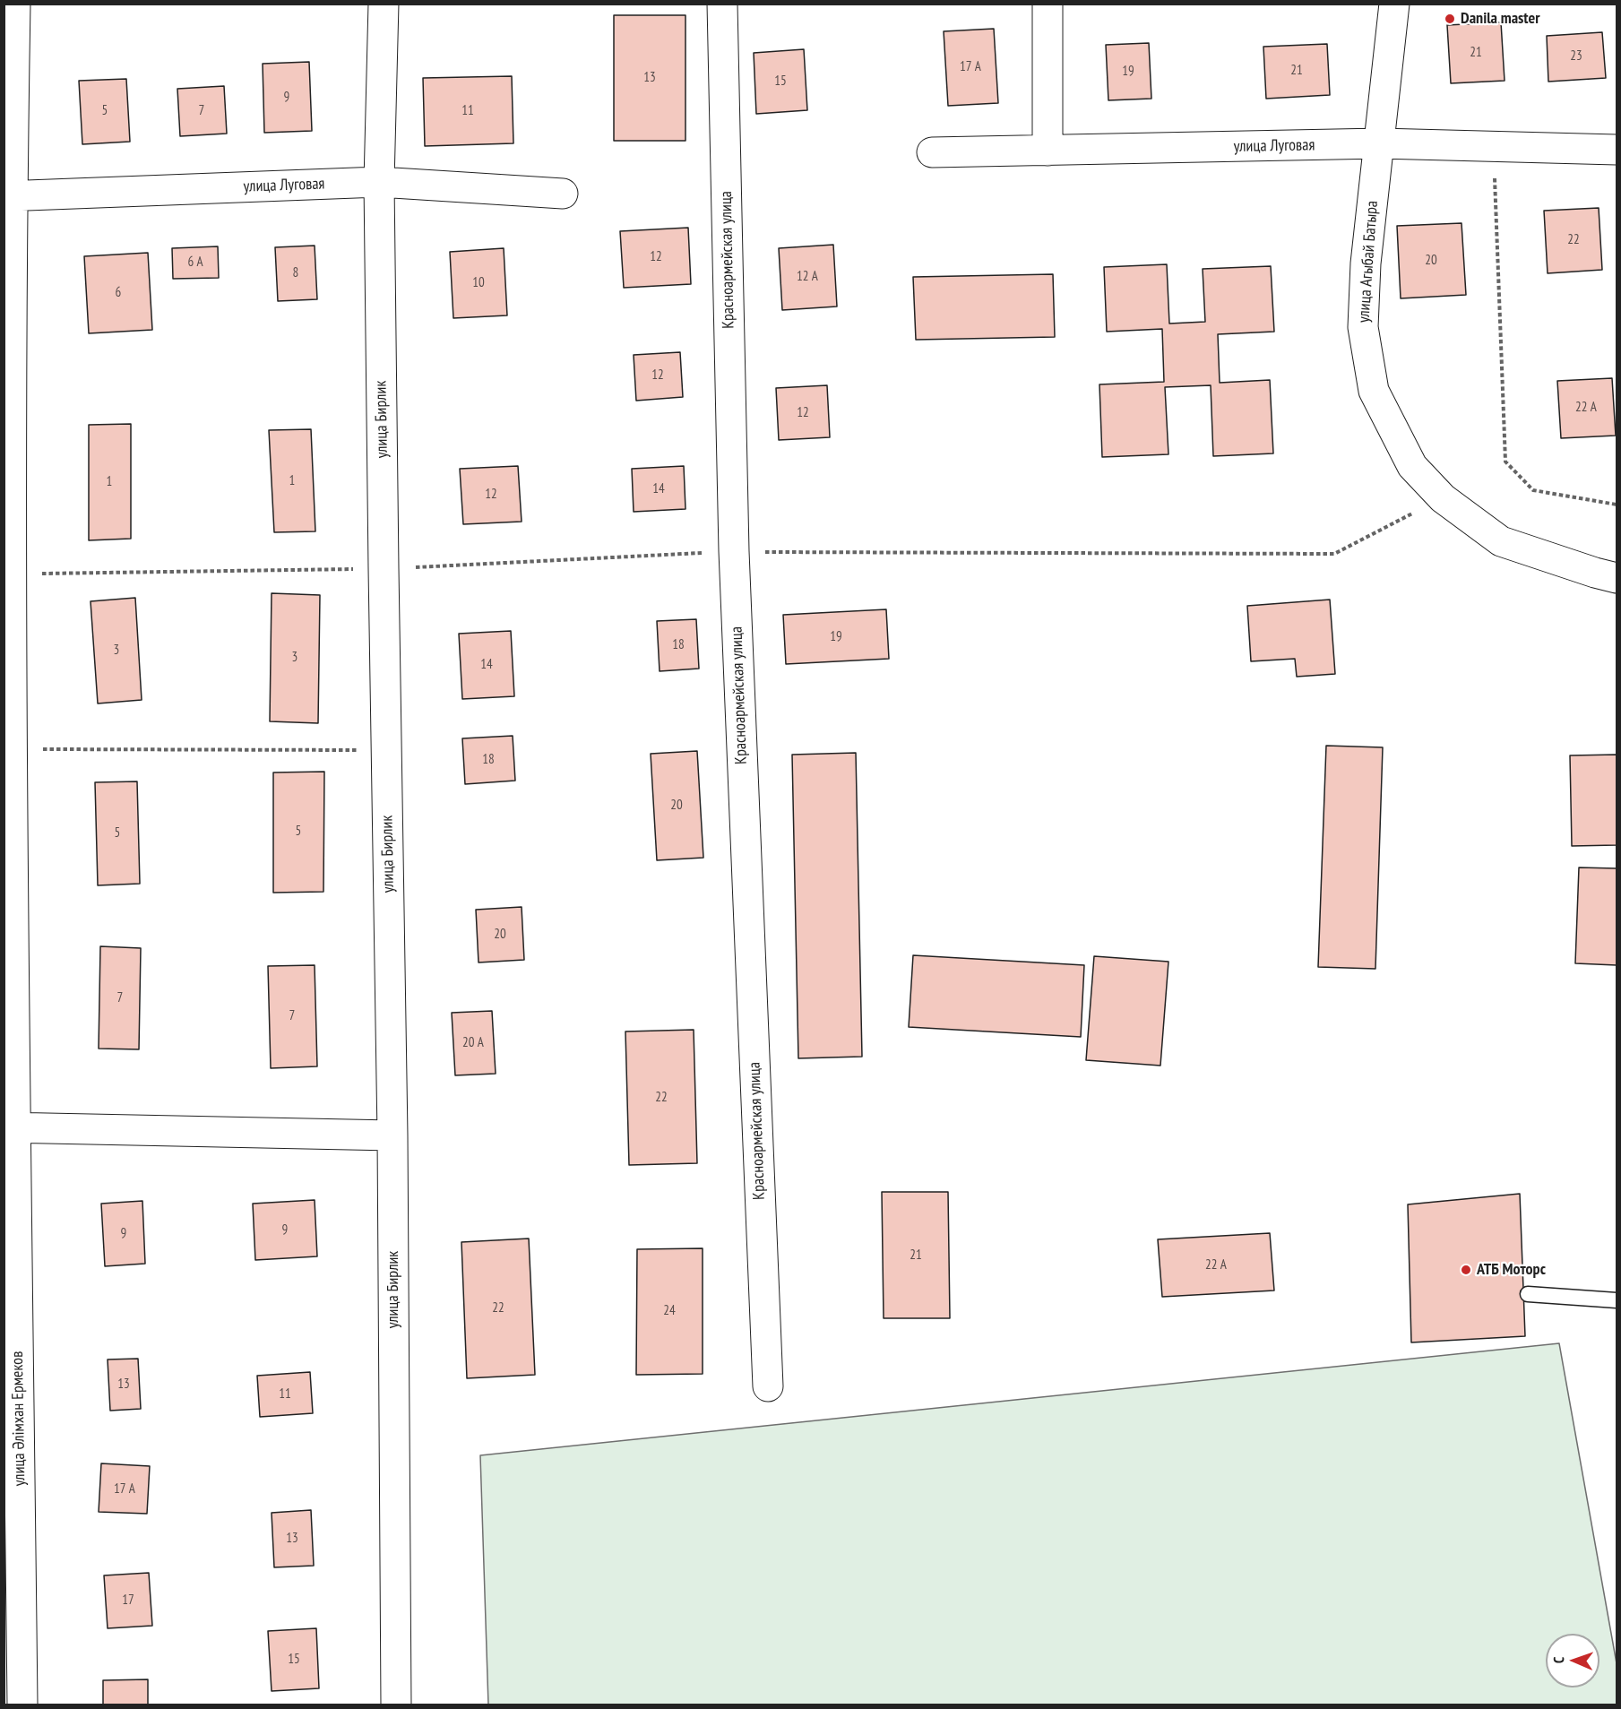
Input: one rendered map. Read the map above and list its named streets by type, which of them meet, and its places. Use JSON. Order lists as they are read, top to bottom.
{
  "streets": {
    "street": [
      "улица Луговая",
      "Красноармейская улица",
      "улица Агыбай Батыра",
      "улица Бирлик",
      "улица Әлімхан Ермеков"
    ]
  },
  "crossings": [
    ["улица Луговая", "улица Агыбай Батыра"],
    ["улица Луговая", "улица Бирлик"],
    ["улица Луговая", "улица Әлімхан Ермеков"]
  ],
  "places": ["Danila master", "АТБ Моторс"],
  "house_numbers": [
    "21",
    "23",
    "17 А",
    "21",
    "19",
    "13",
    "15",
    "9",
    "5",
    "7",
    "11",
    "22",
    "12",
    "20",
    "6 А",
    "8",
    "12 А",
    "10",
    "6",
    "12",
    "22 А",
    "12",
    "1",
    "1",
    "14",
    "12",
    "19",
    "18",
    "3",
    "3",
    "14",
    "18",
    "20",
    "5",
    "5",
    "20",
    "7",
    "7",
    "20 А",
    "22",
    "9",
    "9",
    "21",
    "22 А",
    "22",
    "24",
    "13",
    "11",
    "17 А",
    "13",
    "17",
    "15"
  ],
  "north": "left"
}
